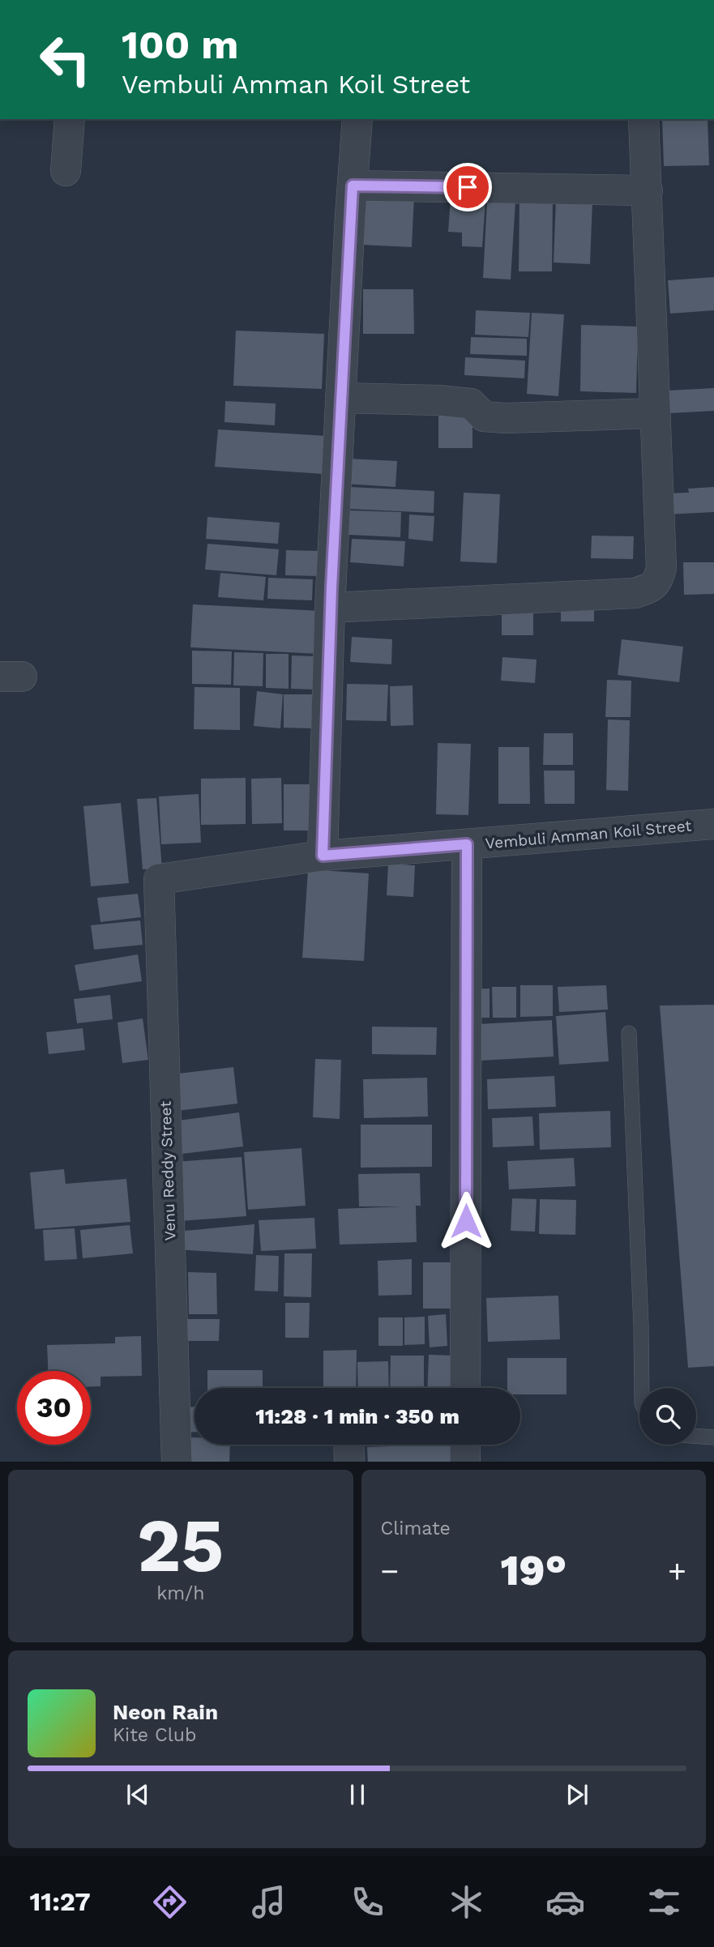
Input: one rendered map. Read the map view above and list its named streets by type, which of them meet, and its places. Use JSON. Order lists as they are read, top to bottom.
{
  "streets": {
    "street": ["Vembuli Amman Koil Street", "Venu Reddy Street"]
  },
  "crossings": [
    ["Vembuli Amman Koil Street", "Venu Reddy Street"]
  ],
  "page": {
    "turn": ["100 m", "Vembuli Amman Koil Street"],
    "limit": "30",
    "trip": "11:28 · 1 min · 350 m",
    "tile": [
      ["25", "km/h"],
      "Climate"
    ],
    "heat": ["−", "19°", "+"],
    "song": ["Neon Rain", "Kite Club"],
    "tabs": "11:27"
  }
}
